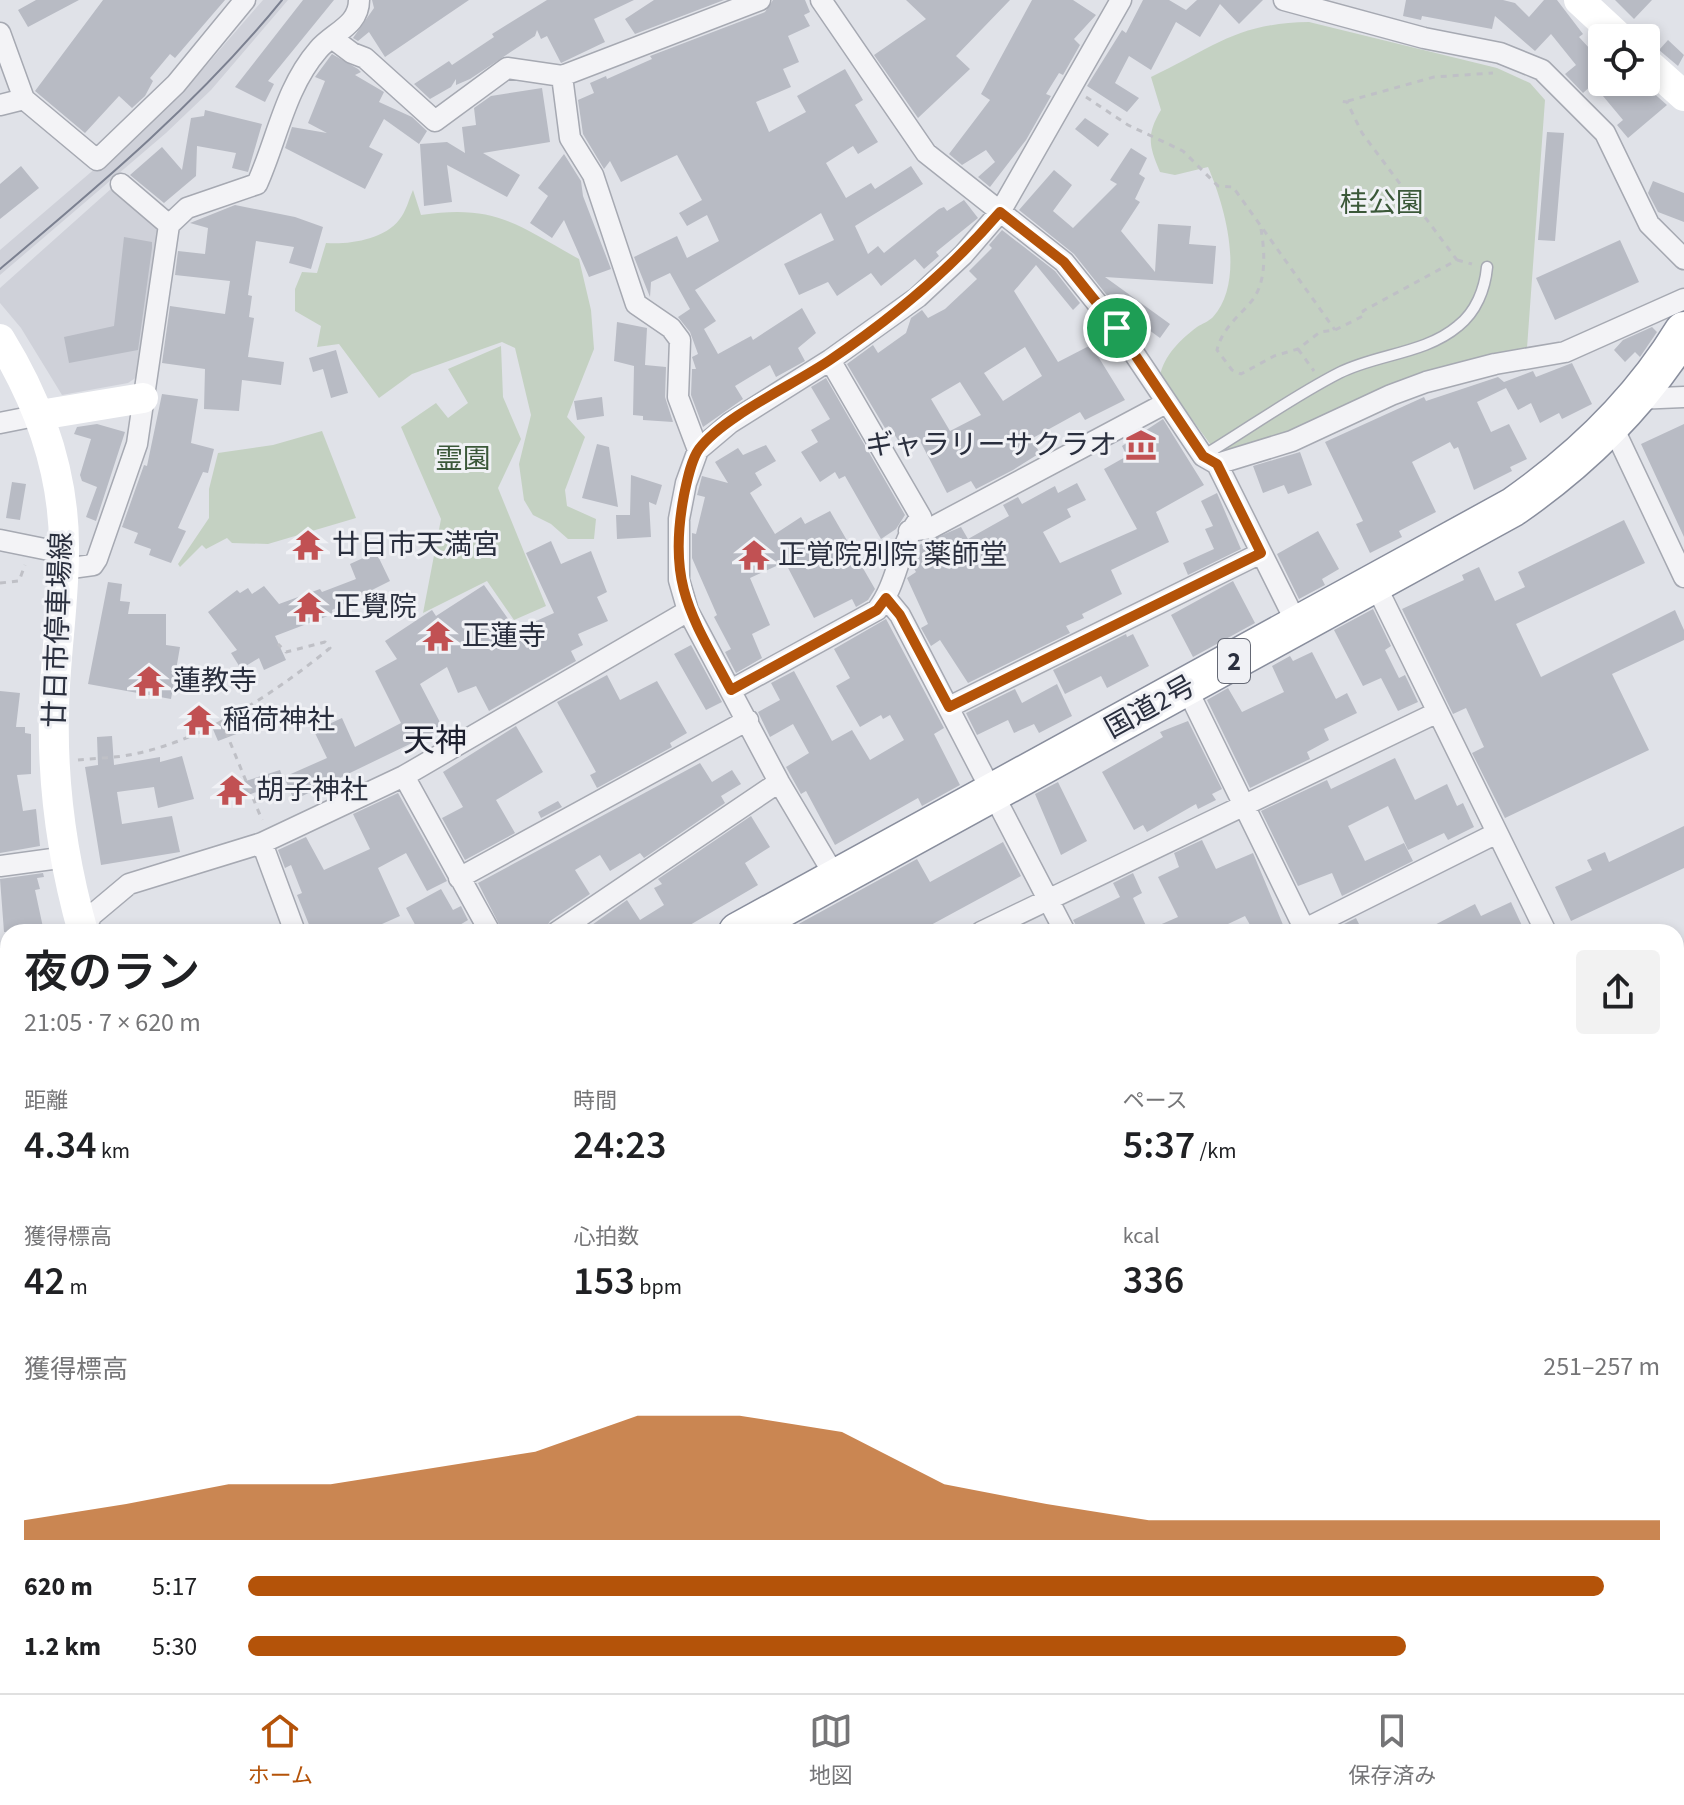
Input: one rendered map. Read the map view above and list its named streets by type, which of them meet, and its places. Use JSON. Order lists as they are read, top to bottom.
{
  "streets": {
    "highway": ["2", "国道2号"],
    "main road": ["廿日市停車場線"]
  },
  "districts": ["天神"],
  "parks": ["桂公園", "霊園"],
  "places": {
    "museum": ["ギャラリーサクラオ"],
    "temple": [
      "廿日市天満宮",
      "正覚院別院 薬師堂",
      "正覺院",
      "正蓮寺",
      "蓮教寺",
      "稲荷神社",
      "胡子神社"
    ]
  },
  "page": {
    "heading": ["夜のラン", "21:05 · 7 × 620 m"],
    "stats": [
      ["距離", "4.34 km"],
      ["時間", "24:23"],
      ["ペース", "5:37 /km"],
      ["獲得標高", "42 m"],
      ["心拍数", "153 bpm"],
      ["kcal", "336"]
    ],
    "chart": ["獲得標高", "251–257 m"],
    "list": [
      {
        "name": "620 m",
        "note": "5:17"
      },
      {
        "name": "1.2 km",
        "note": "5:30"
      }
    ],
    "tabs": ["ホーム", "地図", "保存済み"]
  }
}
